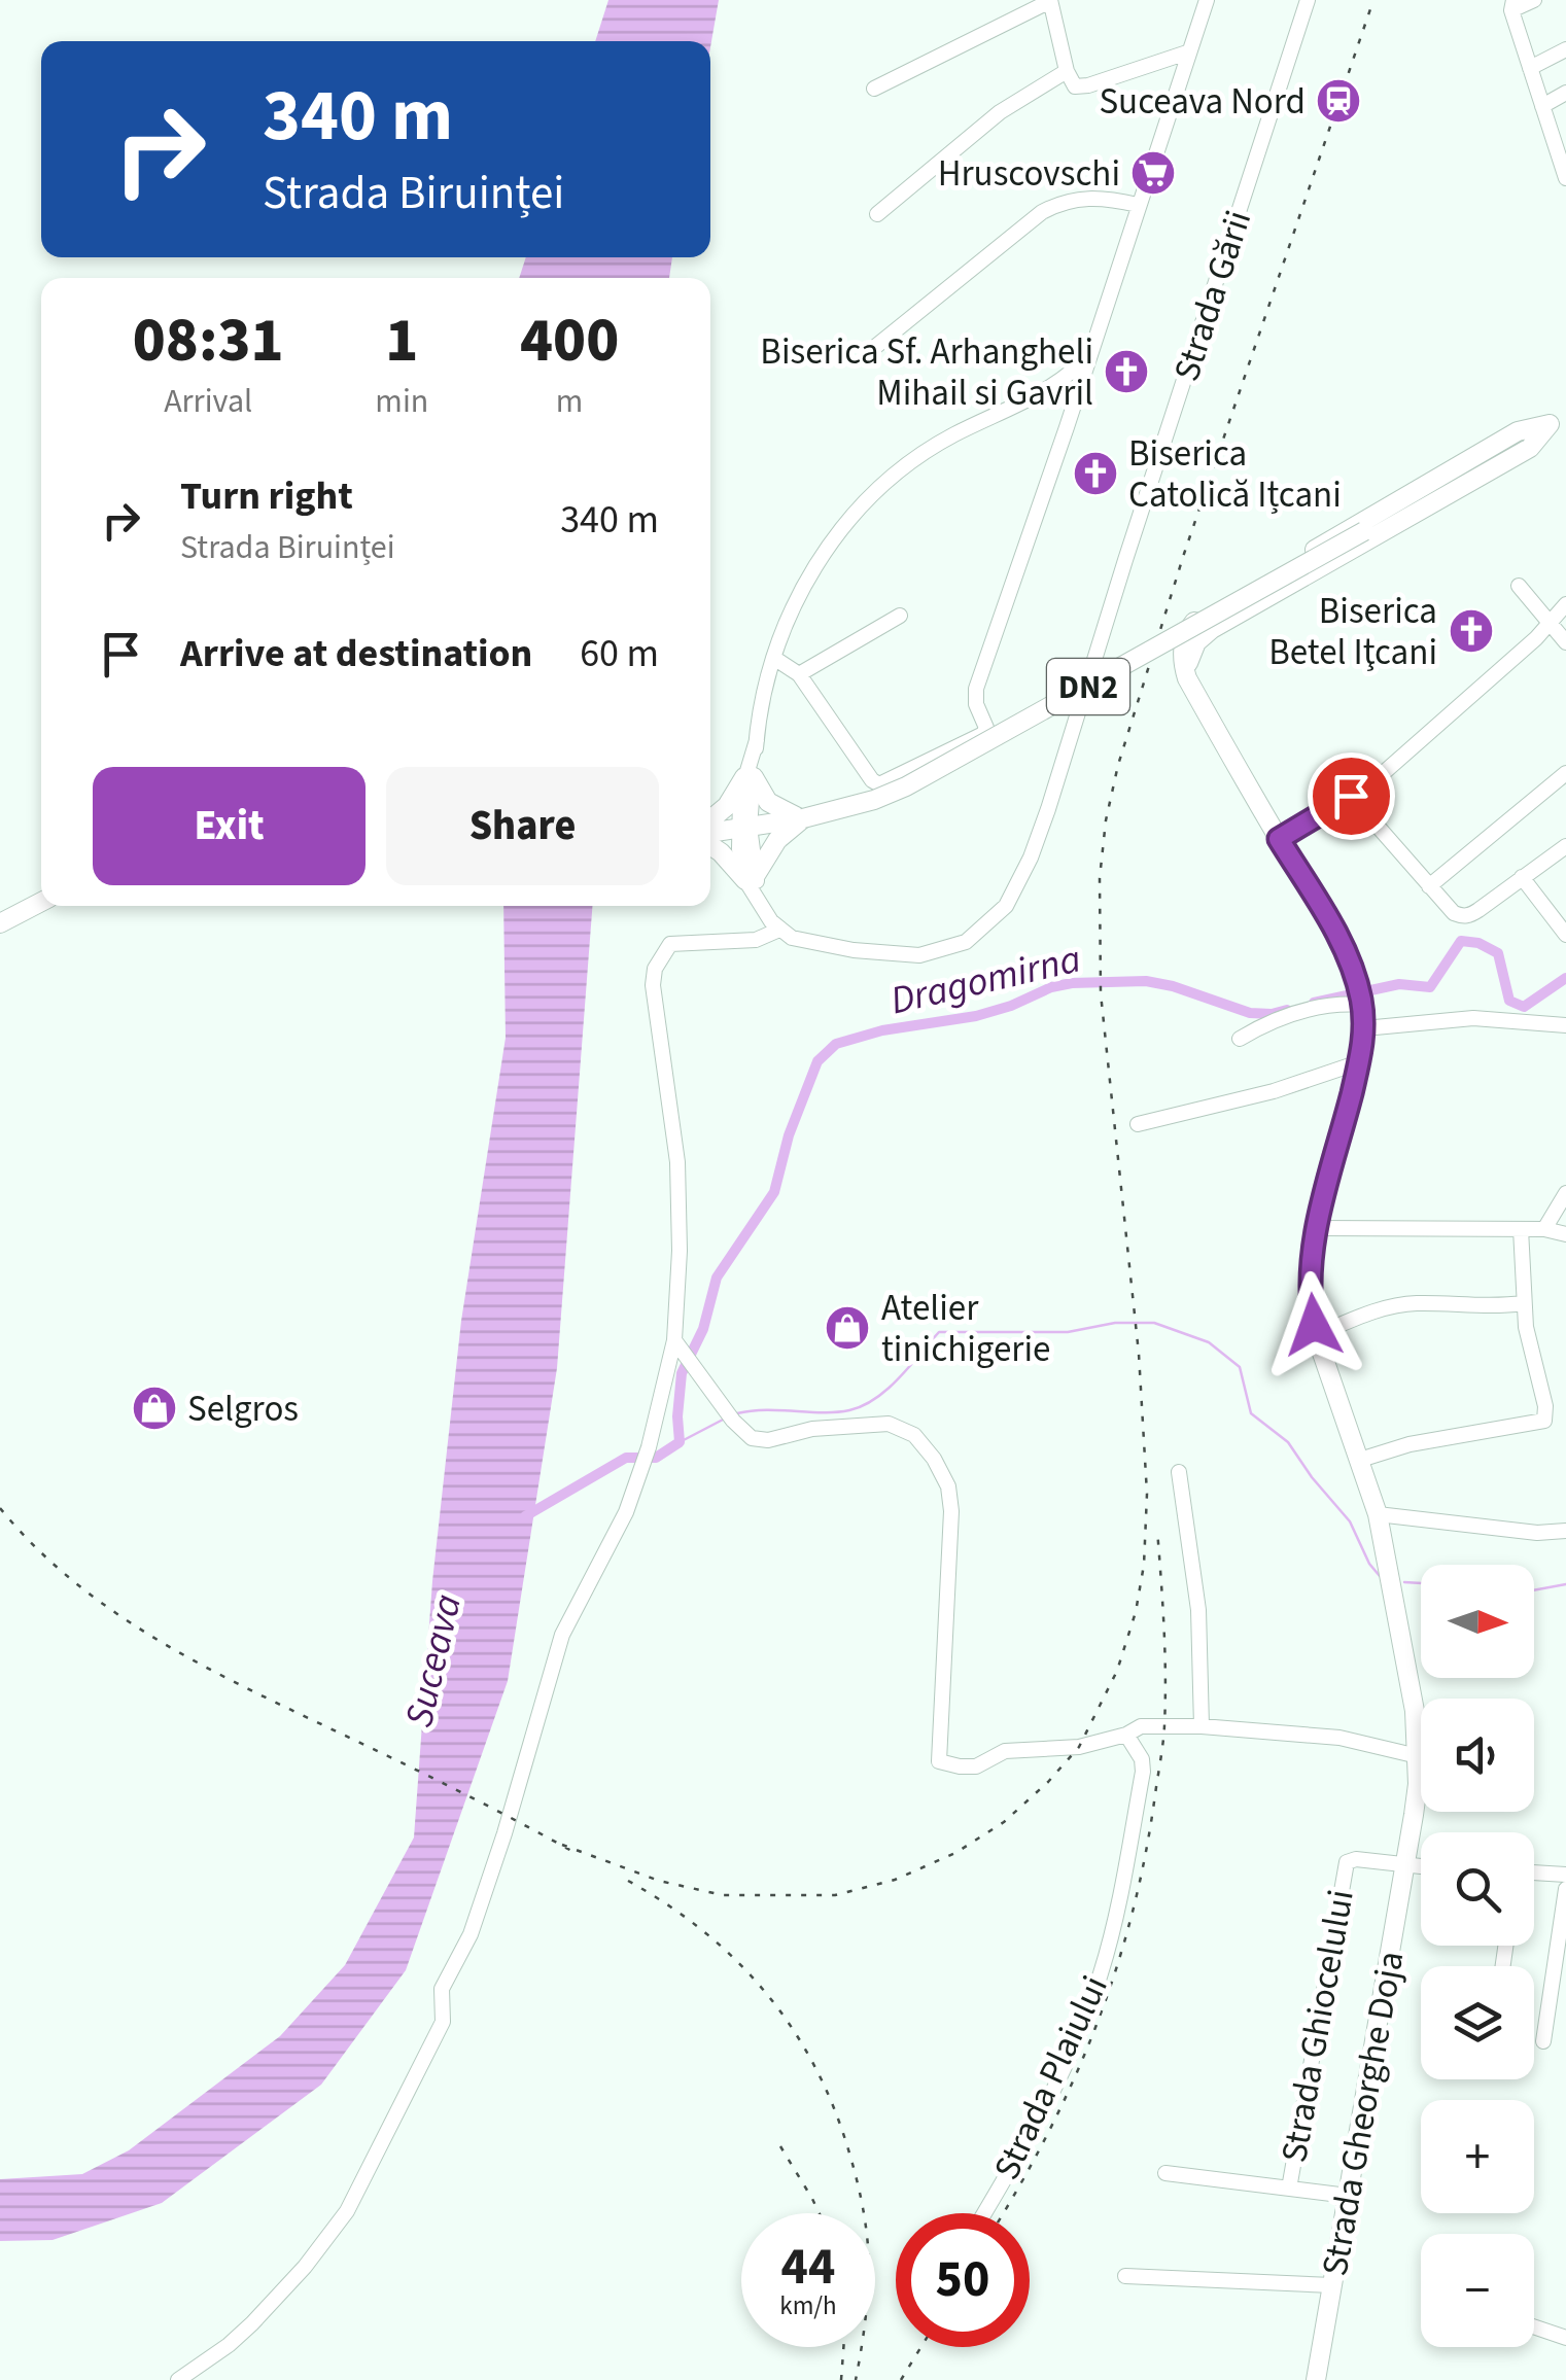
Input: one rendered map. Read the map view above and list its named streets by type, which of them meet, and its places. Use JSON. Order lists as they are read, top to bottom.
{
  "streets": {
    "main road": ["DN2", "Strada Gheorghe Doja"],
    "street": ["Strada Gării", "Strada Ghiocelului", "Strada Plaiului"]
  },
  "crossings": [
    ["DN2", "Strada Gheorghe Doja"],
    ["Strada Ghiocelului", "Strada Gheorghe Doja"]
  ],
  "water": ["Dragomirna", "Suceava"],
  "places": {
    "station": ["Suceava Nord"],
    "supermarket": ["Hruscovschi"],
    "church": ["Biserica Sf. Arhangheli Mihail si Gavril", "Biserica Catolică Ițcani", "Biserica Betel Iţcani"],
    "shop": ["Atelier tinichigerie", "Selgros"]
  },
  "north": "right",
  "page": {
    "turn": ["340 m", "Strada Biruinței"],
    "eta": [
      "08:31",
      "Arrival",
      "1",
      "min",
      "400",
      "m"
    ],
    "list": [
      {
        "name": "Turn right",
        "note": "Strada Biruinței",
        "value": "340 m"
      },
      {
        "name": "Arrive at destination",
        "value": "60 m"
      }
    ],
    "buttons": ["Exit", "Share"],
    "map_buttons": ["+", "−"],
    "speed": "44 km/h",
    "limit": "50"
  }
}
